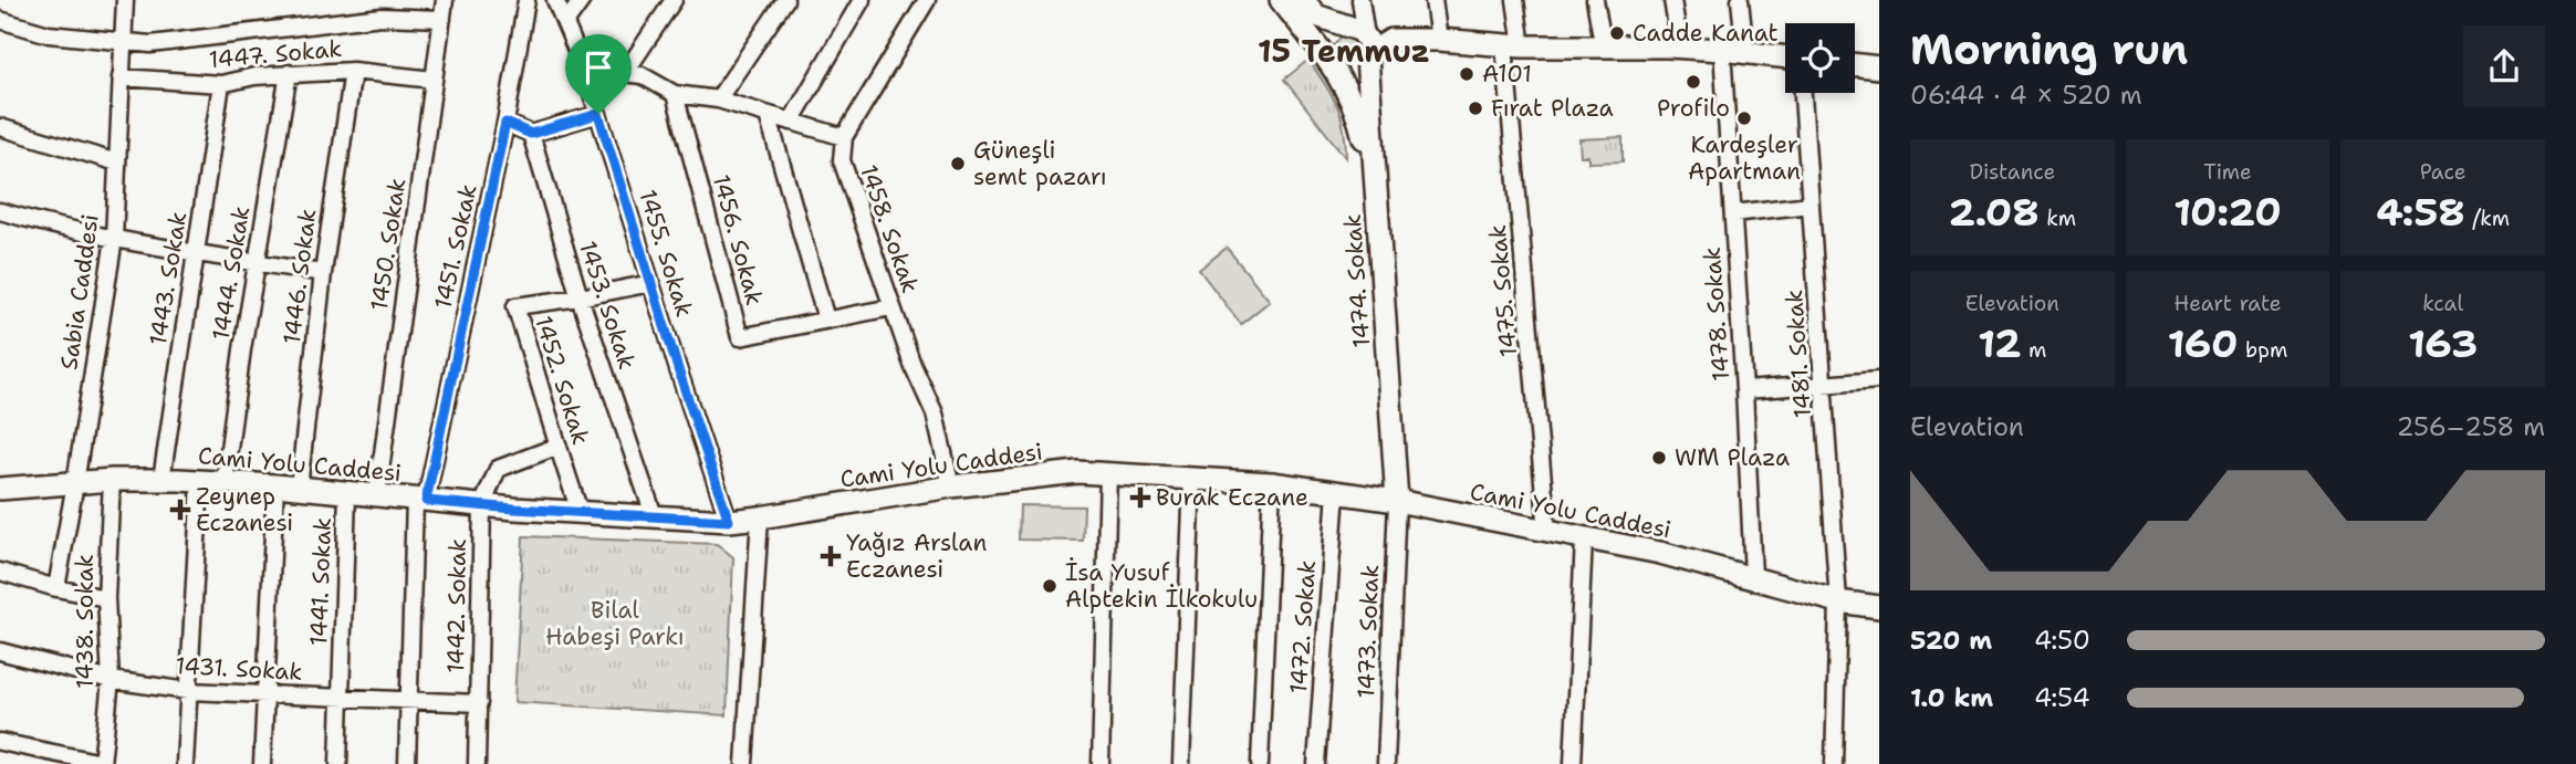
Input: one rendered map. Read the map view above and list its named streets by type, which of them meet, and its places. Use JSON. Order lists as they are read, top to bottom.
{
  "streets": {
    "street": [
      "1447. Sokak",
      "1458. Sokak",
      "1456. Sokak",
      "1450. Sokak",
      "1451. Sokak",
      "1455. Sokak",
      "1444. Sokak",
      "1446. Sokak",
      "1443. Sokak",
      "1474. Sokak",
      "1475. Sokak",
      "Sabia Caddesi",
      "1453. Sokak",
      "1478. Sokak",
      "1481. Sokak",
      "1452. Sokak",
      "Cami Yolu Caddesi",
      "1441. Sokak",
      "1442. Sokak",
      "1438. Sokak",
      "1472. Sokak",
      "1473. Sokak",
      "1431. Sokak"
    ]
  },
  "crossings": [
    ["1447. Sokak", "1450. Sokak"],
    ["1447. Sokak", "1444. Sokak"],
    ["1447. Sokak", "1446. Sokak"],
    ["1447. Sokak", "1443. Sokak"],
    ["1447. Sokak", "Sabia Caddesi"],
    ["1458. Sokak", "1456. Sokak"],
    ["1458. Sokak", "Cami Yolu Caddesi"],
    ["1450. Sokak", "Cami Yolu Caddesi"],
    ["1451. Sokak", "Cami Yolu Caddesi"],
    ["1451. Sokak", "1431. Sokak"],
    ["1455. Sokak", "1452. Sokak"],
    ["1455. Sokak", "Cami Yolu Caddesi"],
    ["1444. Sokak", "Cami Yolu Caddesi"],
    ["1446. Sokak", "Cami Yolu Caddesi"],
    ["1443. Sokak", "Cami Yolu Caddesi"],
    ["1474. Sokak", "Cami Yolu Caddesi"],
    ["1474. Sokak", "1473. Sokak"],
    ["1475. Sokak", "Cami Yolu Caddesi"],
    ["Sabia Caddesi", "Cami Yolu Caddesi"],
    ["1453. Sokak", "1452. Sokak"],
    ["1453. Sokak", "Cami Yolu Caddesi"],
    ["1478. Sokak", "Cami Yolu Caddesi"],
    ["1481. Sokak", "Cami Yolu Caddesi"],
    ["1452. Sokak", "Cami Yolu Caddesi"],
    ["1452. Sokak", "1442. Sokak"],
    ["Cami Yolu Caddesi", "1441. Sokak"],
    ["Cami Yolu Caddesi", "1442. Sokak"],
    ["Cami Yolu Caddesi", "1438. Sokak"],
    ["Cami Yolu Caddesi", "1472. Sokak"],
    ["Cami Yolu Caddesi", "1473. Sokak"],
    ["1441. Sokak", "1431. Sokak"],
    ["1442. Sokak", "1431. Sokak"],
    ["1438. Sokak", "1431. Sokak"]
  ],
  "districts": ["15 Temmuz"],
  "parks": ["Bilal Habeşi Parkı"],
  "places": {
    "other": [
      "Cadde Kanat",
      "A101",
      "Profilo",
      "Fırat Plaza",
      "Kardeşler Apartman",
      "Güneşli semt pazarı",
      "WM Plaza",
      "İsa Yusuf Alptekin İlkokulu"
    ],
    "health": ["Burak Eczane", "Zeynep Eczanesi", "Yağız Arslan Eczanesi"]
  },
  "page": {
    "heading": ["Morning run", "06:44 · 4 × 520 m"],
    "stats": [
      ["Distance", "2.08 km"],
      ["Time", "10:20"],
      ["Pace", "4:58 /km"],
      ["Elevation", "12 m"],
      ["Heart rate", "160 bpm"],
      ["kcal", "163"]
    ],
    "chart": ["Elevation", "256–258 m"],
    "list": [
      {
        "name": "520 m",
        "note": "4:50"
      },
      {
        "name": "1.0 km",
        "note": "4:54"
      }
    ]
  }
}
